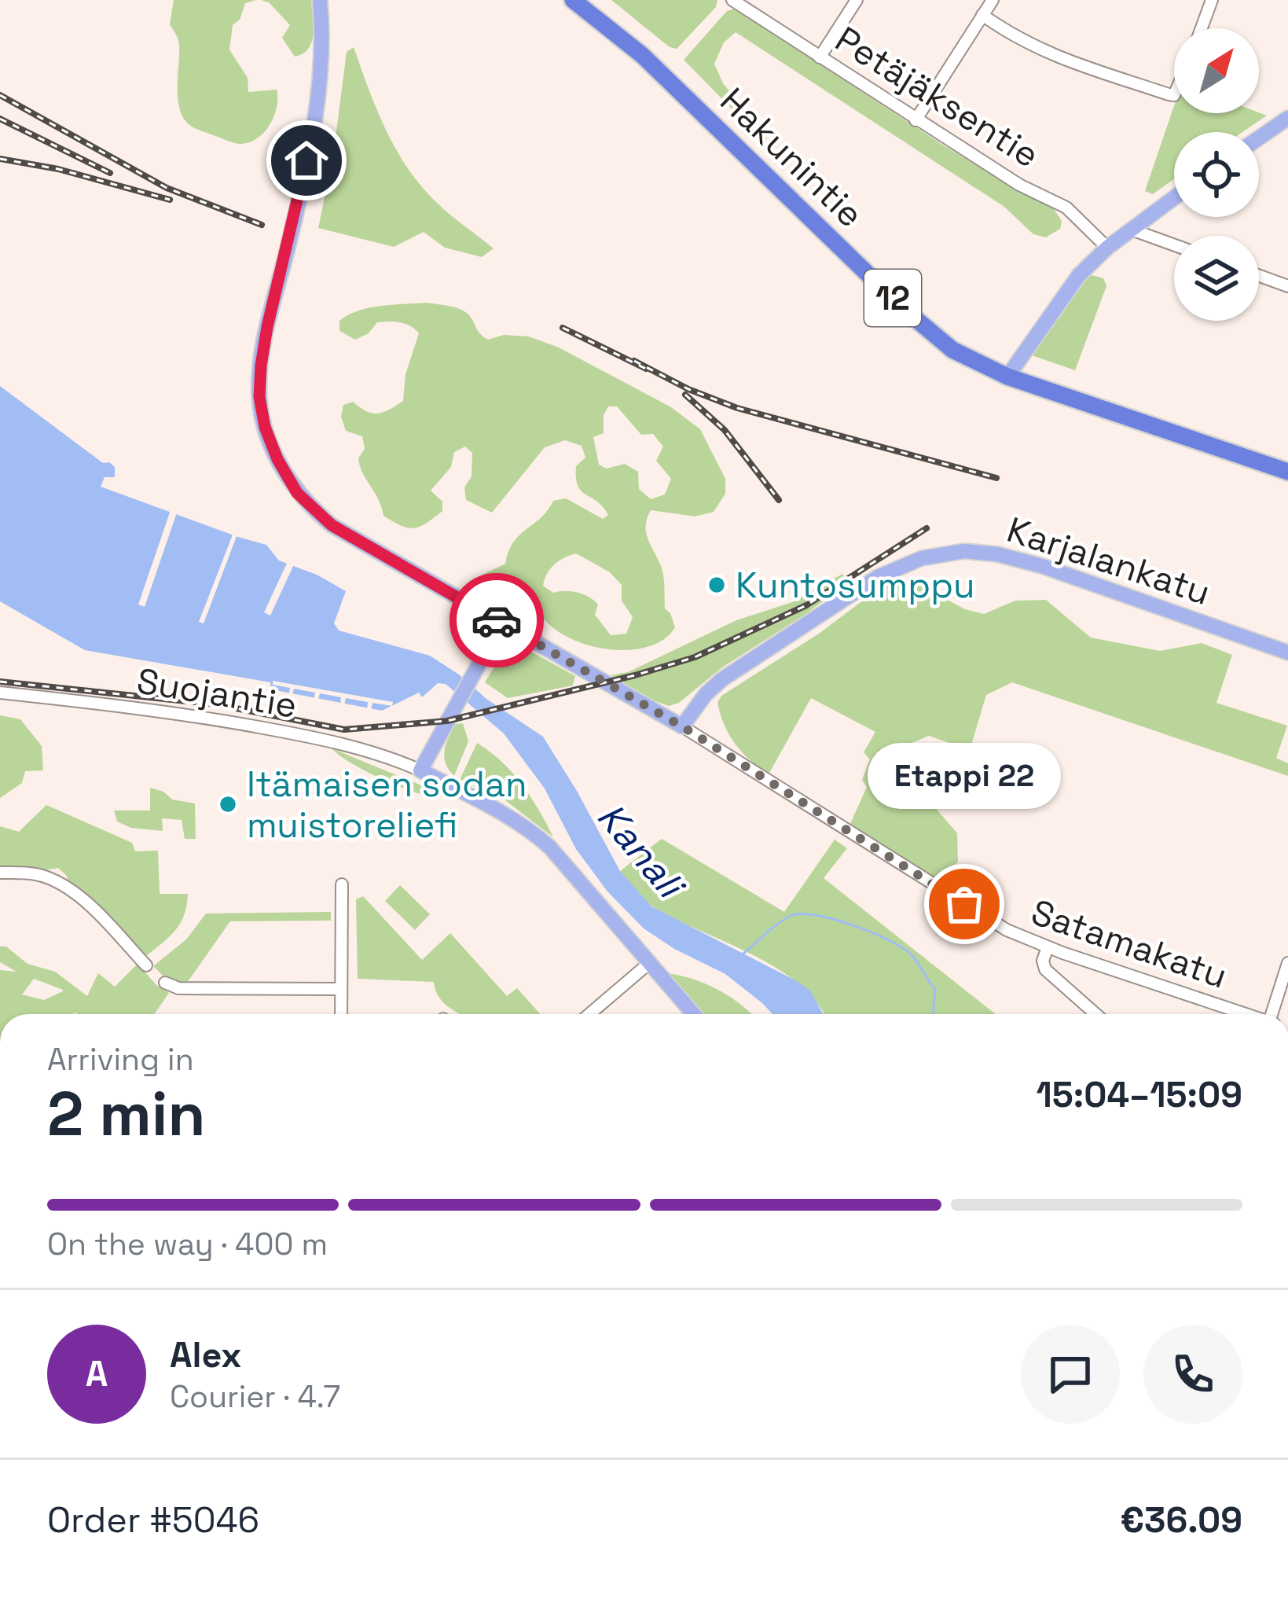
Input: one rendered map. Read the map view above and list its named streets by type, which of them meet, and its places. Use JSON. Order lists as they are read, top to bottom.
{
  "streets": {
    "highway": ["Hakunintie", "12"],
    "main road": ["Karjalankatu"],
    "street": ["Petäjäksentie", "Suojantie", "Satamakatu"]
  },
  "crossings": [
    ["Karjalankatu", "Satamakatu"]
  ],
  "water": ["Kanali"],
  "places": ["Kuntosumppu", "Itämaisen sodan muistoreliefi", "Etappi 22"],
  "north": "top right",
  "page": {
    "bubble": "Etappi 22",
    "heading": ["2 min", "Arriving in", "15:04–15:09"],
    "panel": [
      "Alex",
      "Courier · 4.7",
      "Order #5046",
      "€36.09"
    ],
    "bar": "On the way · 400 m",
    "round": "A"
  }
}
